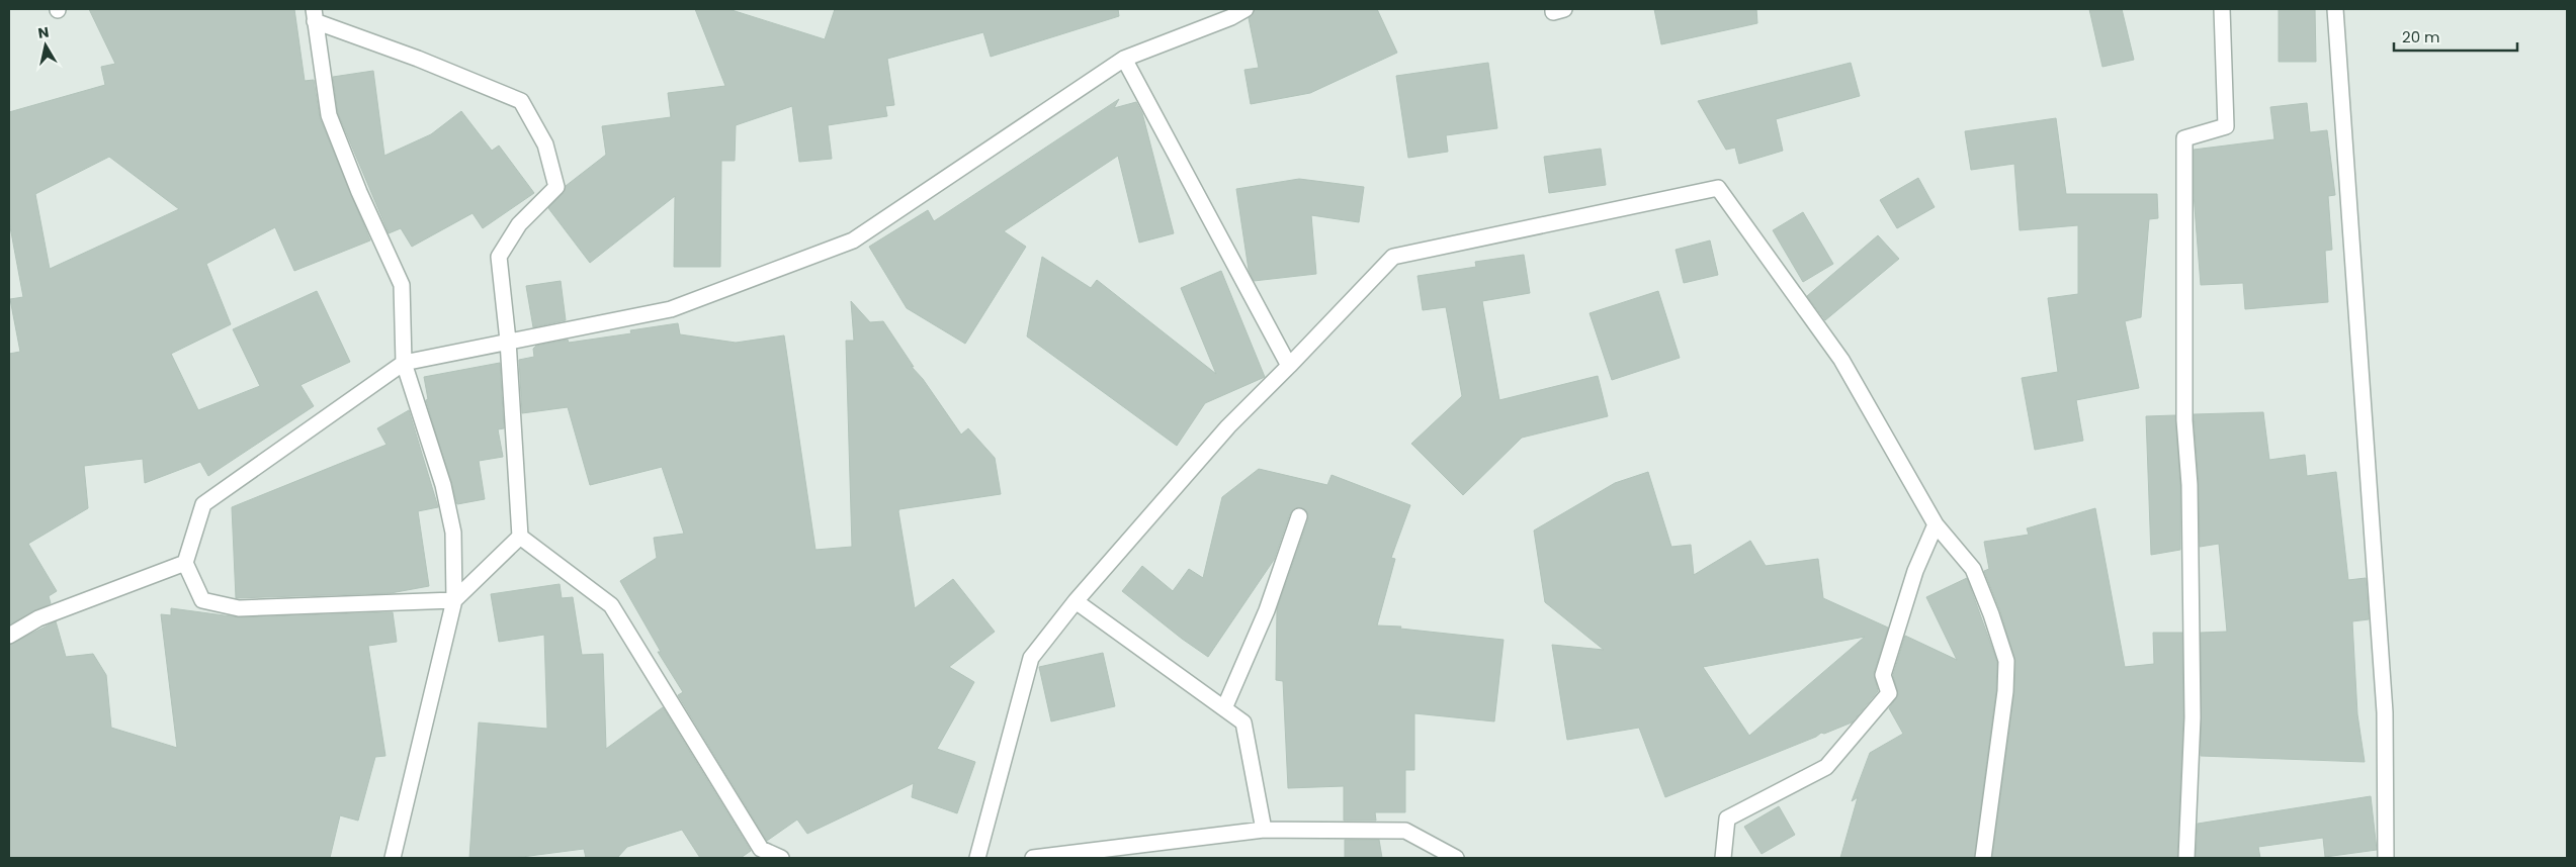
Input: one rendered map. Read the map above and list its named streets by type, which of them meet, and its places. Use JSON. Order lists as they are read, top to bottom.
{
  "scale_bar": "20 m",
  "north": "top"
}
